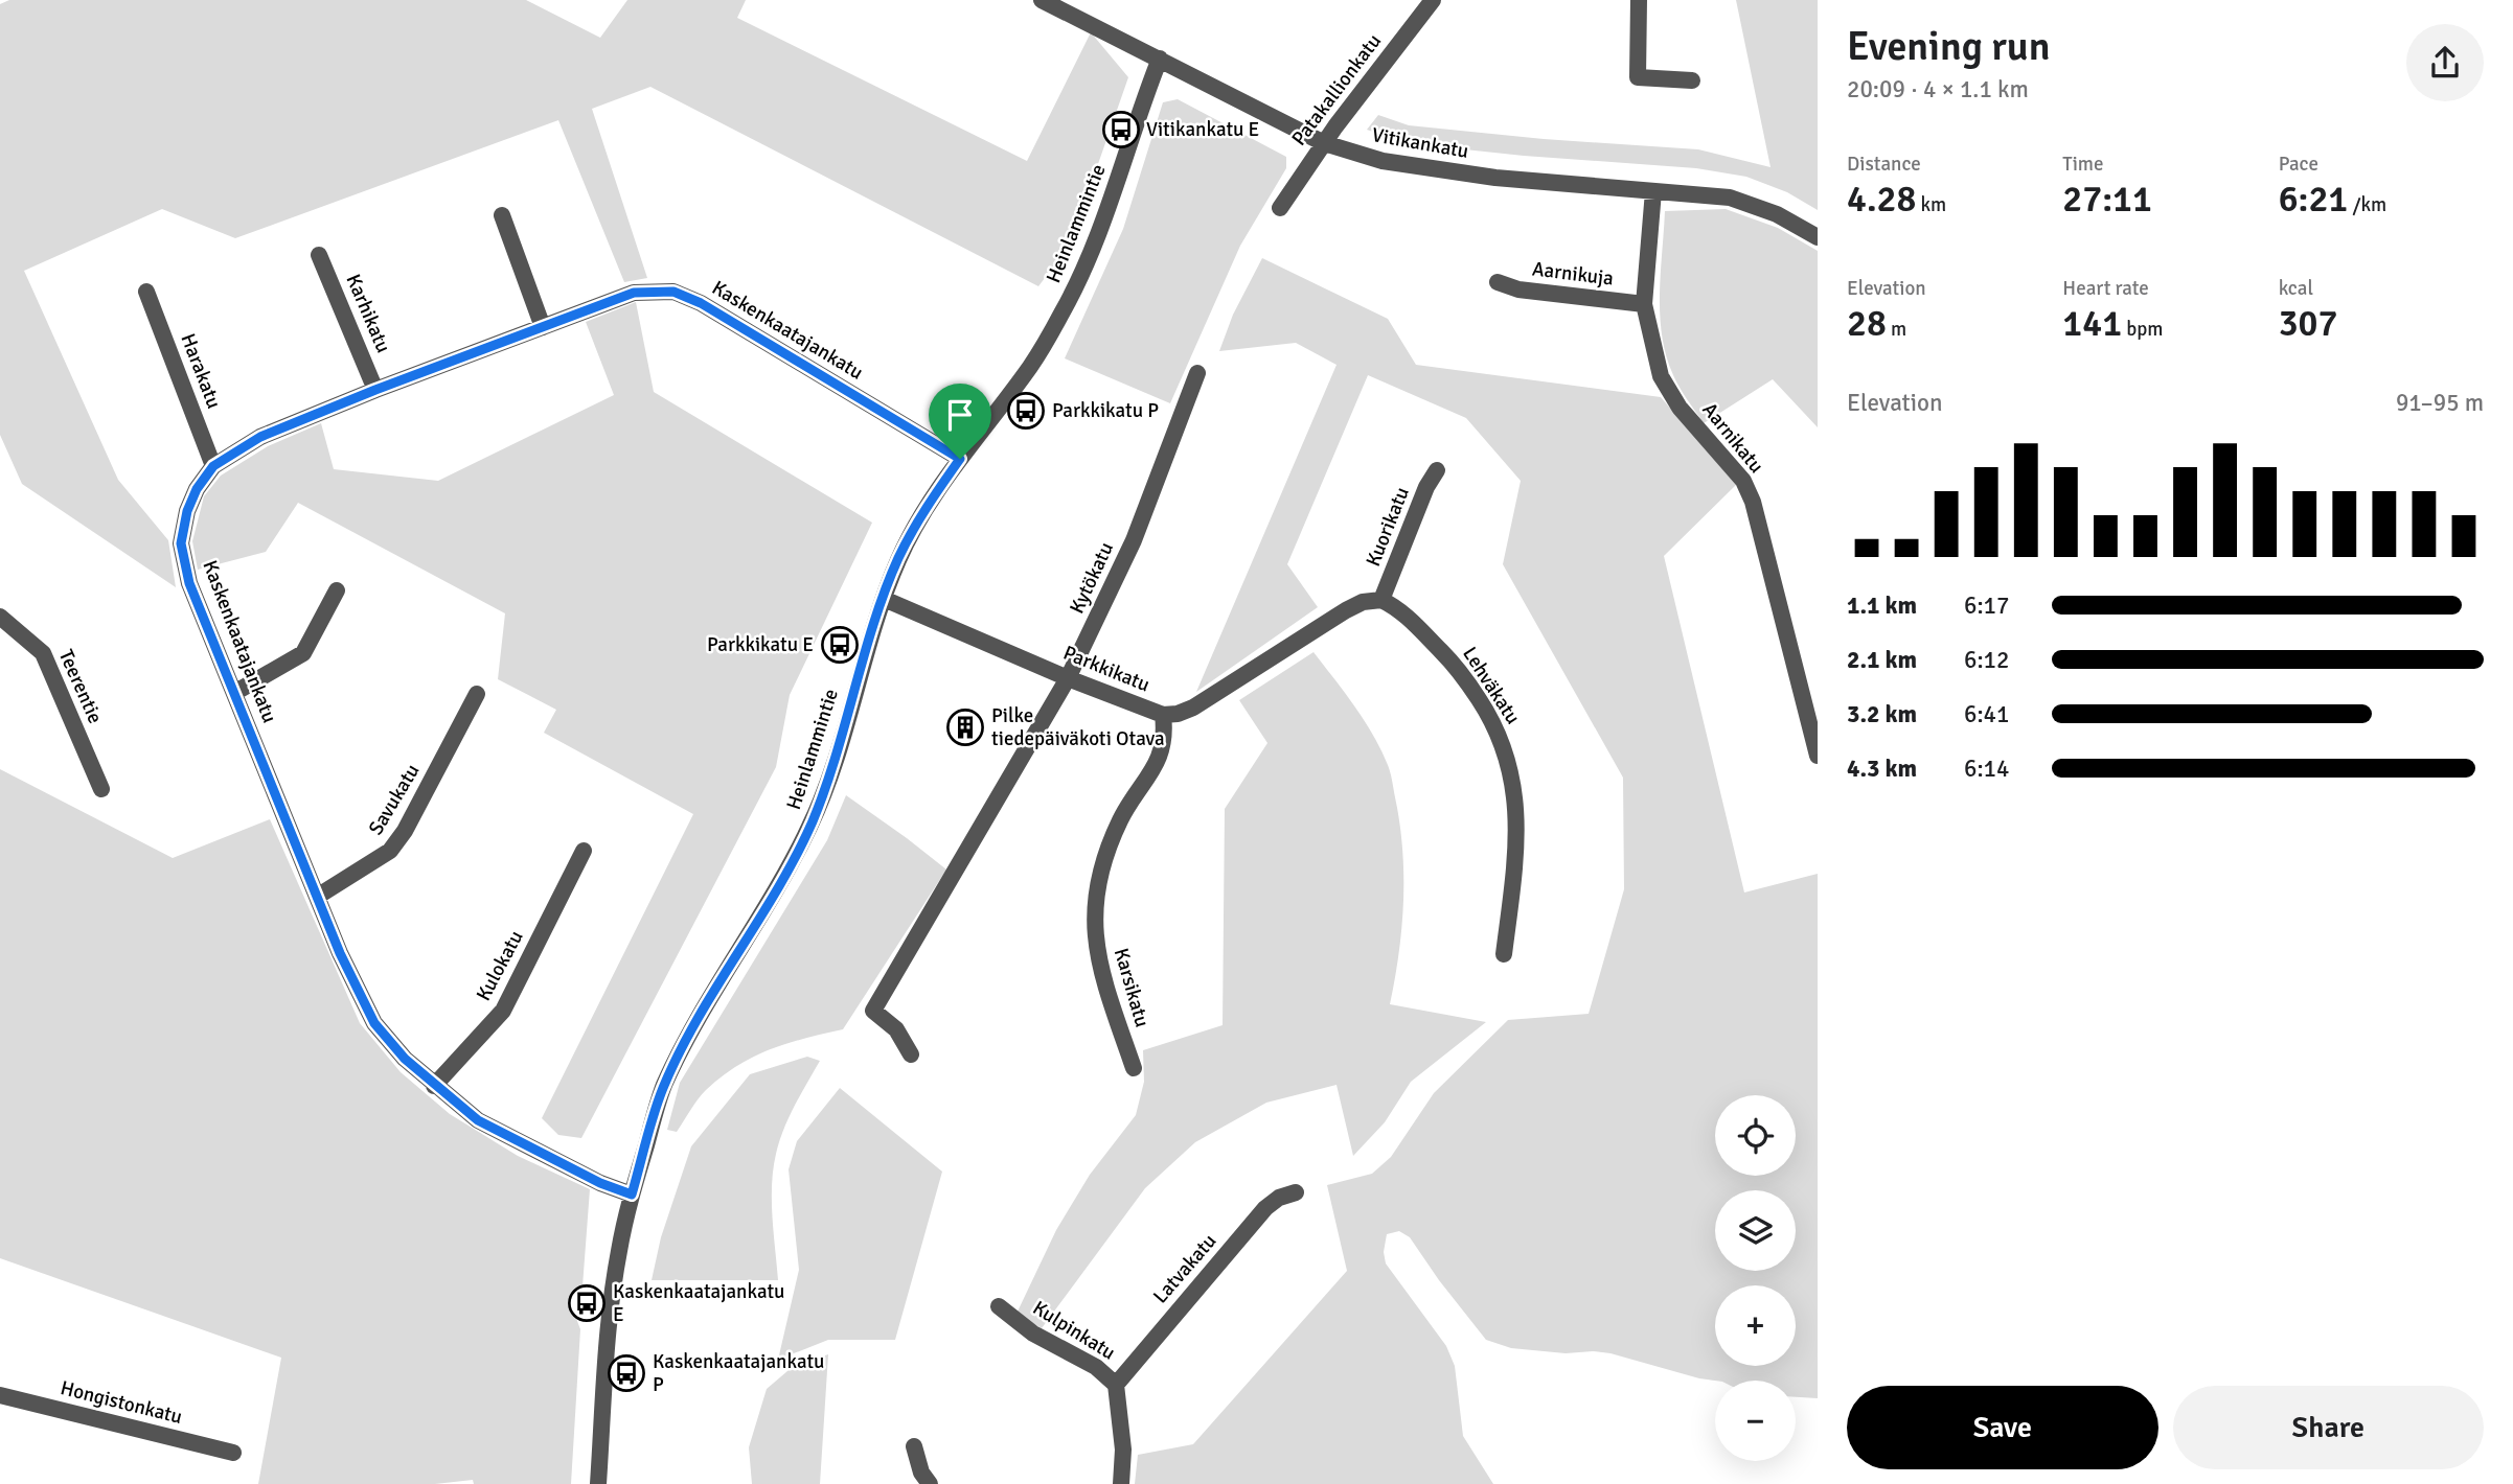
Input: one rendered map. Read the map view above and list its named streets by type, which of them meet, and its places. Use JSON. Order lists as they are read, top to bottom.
{
  "streets": {
    "street": [
      "Patakallionkatu",
      "Vitikankatu",
      "Heinlammintie",
      "Aarnikuja",
      "Karhikatu",
      "Kaskenkaatajankatu",
      "Harakatu",
      "Aarnikatu",
      "Kuorikatu",
      "Kytökatu",
      "Parkkikatu",
      "Lehväkatu",
      "Teerentie",
      "Savukatu",
      "Kulokatu",
      "Karsikatu",
      "Latvakatu",
      "Kulpinkatu",
      "Hongistonkatu"
    ]
  },
  "crossings": [
    ["Patakallionkatu", "Vitikankatu"],
    ["Vitikankatu", "Heinlammintie"],
    ["Vitikankatu", "Aarnikatu"],
    ["Heinlammintie", "Kaskenkaatajankatu"],
    ["Heinlammintie", "Parkkikatu"],
    ["Aarnikuja", "Aarnikatu"],
    ["Karhikatu", "Kaskenkaatajankatu"],
    ["Kaskenkaatajankatu", "Harakatu"],
    ["Kaskenkaatajankatu", "Savukatu"],
    ["Kaskenkaatajankatu", "Kulokatu"],
    ["Kuorikatu", "Parkkikatu"],
    ["Kuorikatu", "Lehväkatu"],
    ["Kytökatu", "Parkkikatu"],
    ["Parkkikatu", "Lehväkatu"],
    ["Parkkikatu", "Karsikatu"],
    ["Latvakatu", "Kulpinkatu"]
  ],
  "places": {
    "bus stop": [
      "Vitikankatu E",
      "Parkkikatu P",
      "Parkkikatu E",
      "Kaskenkaatajankatu E",
      "Kaskenkaatajankatu P"
    ],
    "building": ["Pilke tiedepäiväkoti Otava"]
  },
  "page": {
    "heading": ["Evening run", "20:09 · 4 × 1.1 km"],
    "stats": [
      ["Distance", "4.28 km"],
      ["Time", "27:11"],
      ["Pace", "6:21 /km"],
      ["Elevation", "28 m"],
      ["Heart rate", "141 bpm"],
      ["kcal", "307"]
    ],
    "chart": ["Elevation", "91–95 m"],
    "list": [
      {
        "name": "1.1 km",
        "note": "6:17"
      },
      {
        "name": "2.1 km",
        "note": "6:12"
      },
      {
        "name": "3.2 km",
        "note": "6:41"
      },
      {
        "name": "4.3 km",
        "note": "6:14"
      }
    ],
    "map_buttons": ["+", "−"],
    "buttons": ["Save", "Share"]
  }
}
